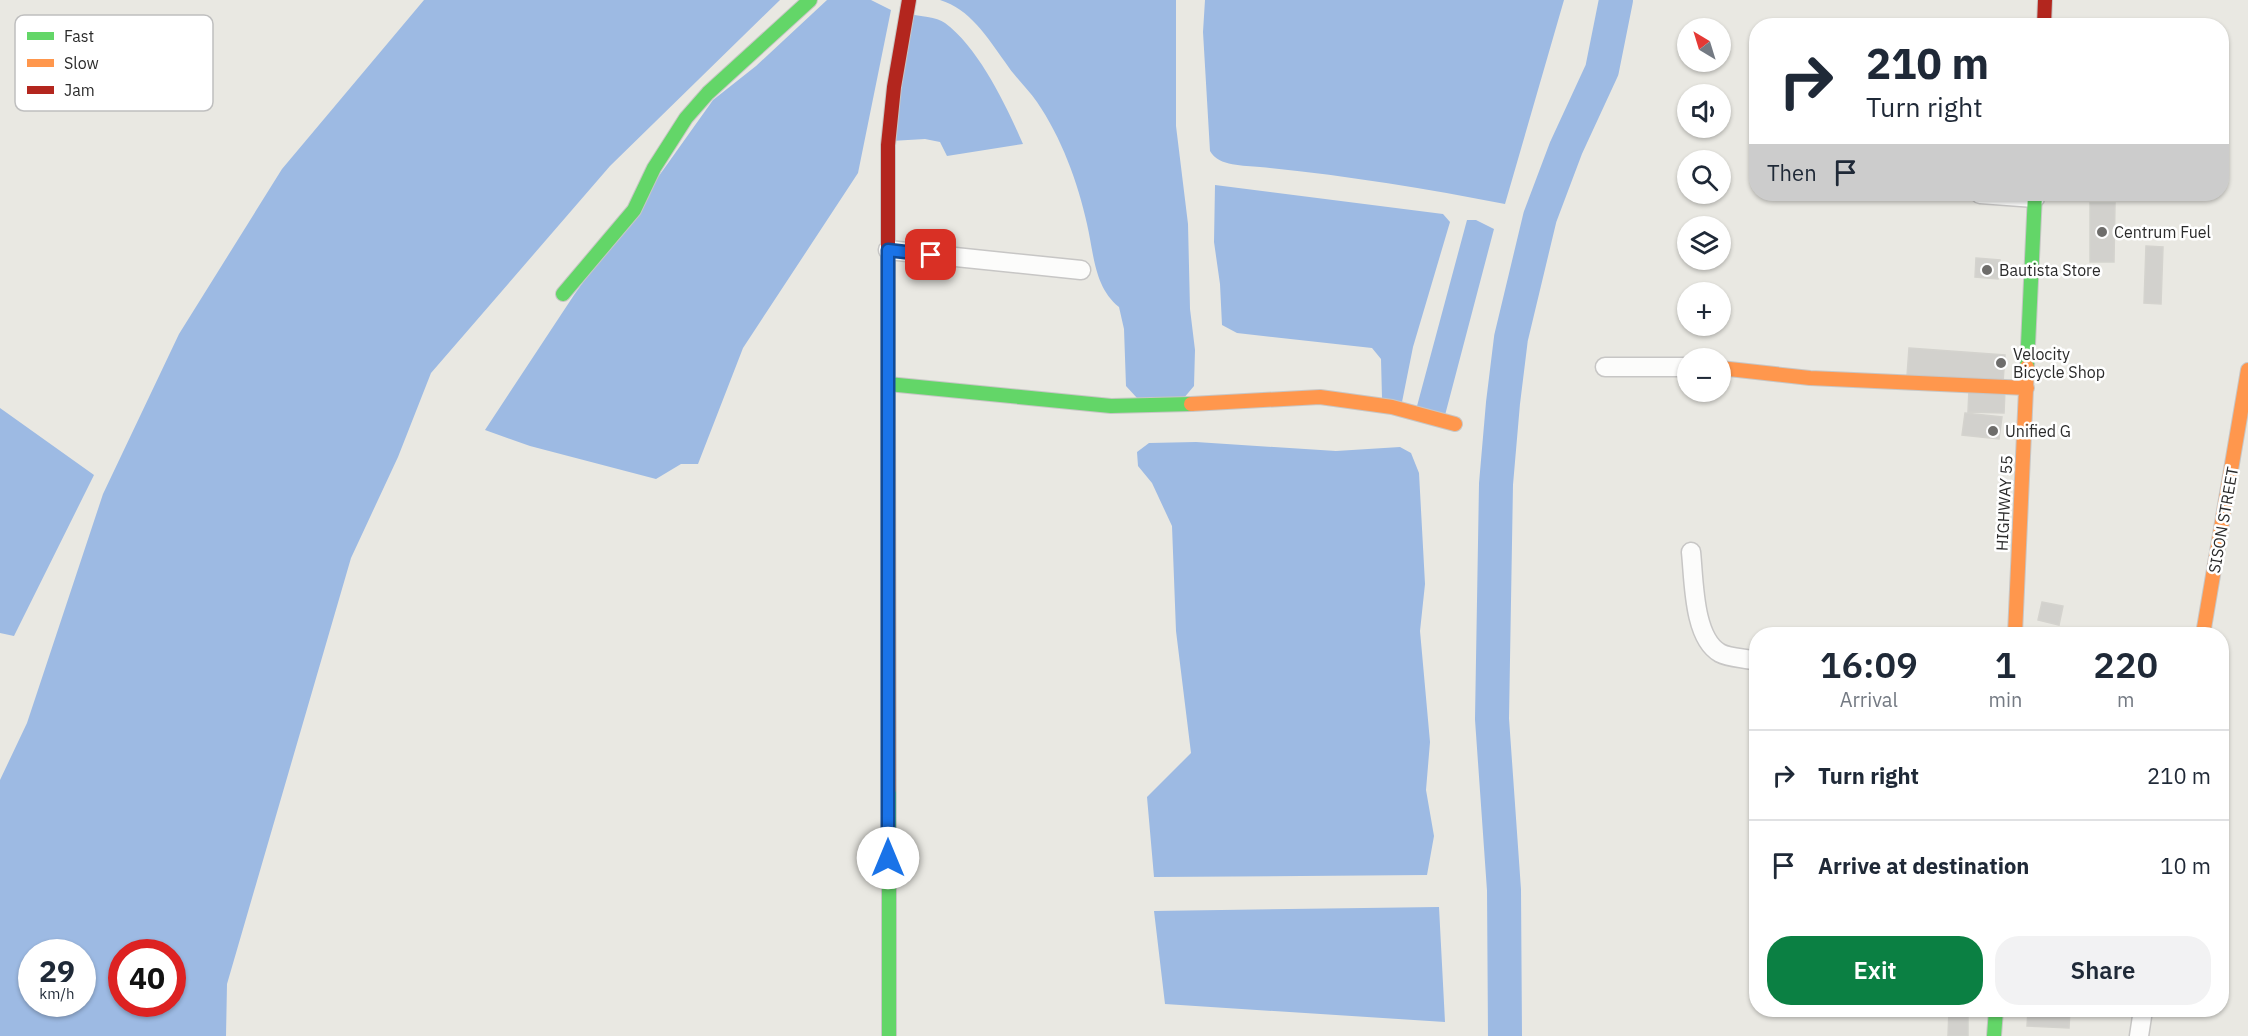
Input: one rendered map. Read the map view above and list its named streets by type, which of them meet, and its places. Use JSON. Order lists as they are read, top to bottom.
{
  "streets": {
    "main road": ["HIGHWAY 55", "SISON STREET"]
  },
  "places": [
    "Centrum Fuel",
    "Bautista Store",
    "Velocity Bicycle Shop",
    "Unified G"
  ],
  "legend": ["Fast", "Slow", "Jam"],
  "north": "top left",
  "page": {
    "map_buttons": ["+", "−"],
    "turn": ["210 m", "Turn right"],
    "then": "Then",
    "eta": [
      "16:09",
      "Arrival",
      "1",
      "min",
      "220",
      "m"
    ],
    "list": [
      {
        "name": "Turn right",
        "value": "210 m"
      },
      {
        "name": "Arrive at destination",
        "value": "10 m"
      }
    ],
    "buttons": ["Exit", "Share"],
    "speed": "29 km/h",
    "limit": "40"
  }
}
